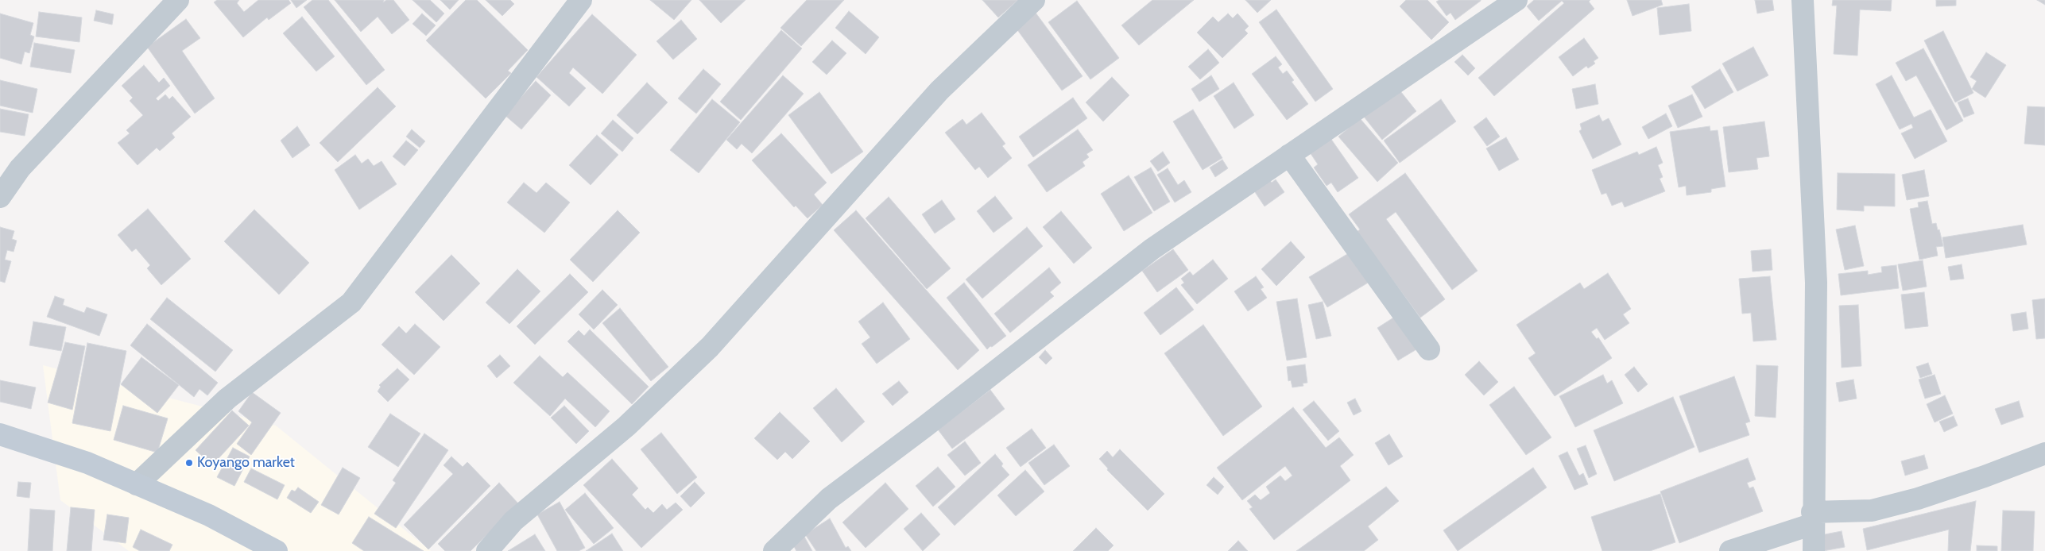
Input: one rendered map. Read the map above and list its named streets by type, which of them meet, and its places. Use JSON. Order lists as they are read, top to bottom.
{
  "places": ["Koyango market"]
}
